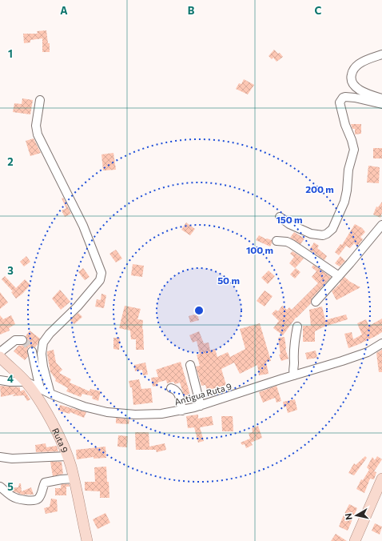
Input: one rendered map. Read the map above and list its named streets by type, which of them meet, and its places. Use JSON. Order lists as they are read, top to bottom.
{
  "streets": {
    "main road": ["Ruta 9"],
    "street": ["Antigua Ruta 9"]
  },
  "crossings": [
    ["Antigua Ruta 9", "Ruta 9"]
  ],
  "north": "left",
  "grid": {
    "columns": ["A", "B", "C"],
    "rows": [
      "1",
      "2",
      "3",
      "4",
      "5"
    ]
  },
  "rings": [
    "200 m",
    "150 m",
    "100 m",
    "50 m"
  ]
}
